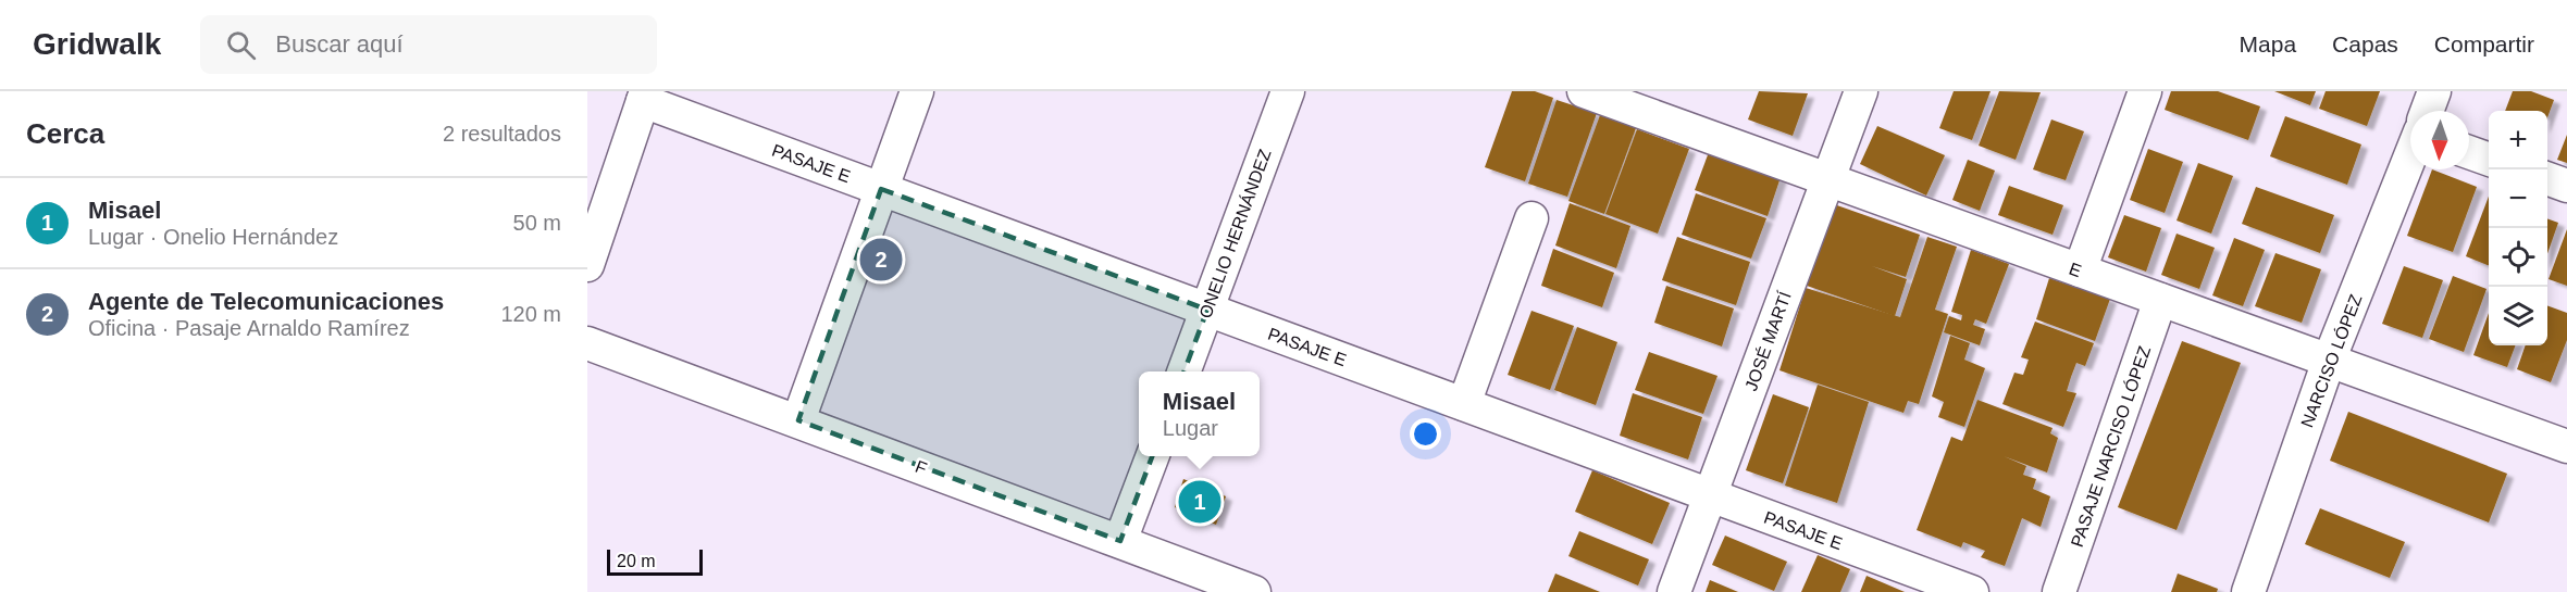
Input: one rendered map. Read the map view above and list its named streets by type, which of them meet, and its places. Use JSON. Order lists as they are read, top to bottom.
{
  "streets": {
    "street": [
      "PASAJE E",
      "ONELIO HERNÁNDEZ",
      "E",
      "JOSÉ MARTÍ",
      "NARCISO LÓPEZ",
      "PASAJE NARCISO LÓPEZ",
      "F"
    ]
  },
  "crossings": [
    ["PASAJE E", "ONELIO HERNÁNDEZ"],
    ["PASAJE E", "JOSÉ MARTÍ"],
    ["E", "JOSÉ MARTÍ"],
    ["E", "NARCISO LÓPEZ"],
    ["E", "PASAJE NARCISO LÓPEZ"]
  ],
  "scale_bar": "20 m",
  "north": "bottom",
  "page": {
    "header": "Gridwalk",
    "search": "Buscar aquí",
    "nav": ["Mapa", "Capas", "Compartir"],
    "heading": ["Cerca", "2 resultados"],
    "map_buttons": ["+", "−"],
    "list": [
      {
        "mark": "1",
        "name": "Misael",
        "note": "Lugar · Onelio Hernández",
        "value": "50 m"
      },
      {
        "mark": "2",
        "name": "Agente de Telecomunicaciones",
        "note": "Oficina · Pasaje Arnaldo Ramírez",
        "value": "120 m"
      }
    ],
    "pins": ["2", "1"],
    "popup": ["Misael", "Lugar"],
    "scale": "20 m"
  }
}
